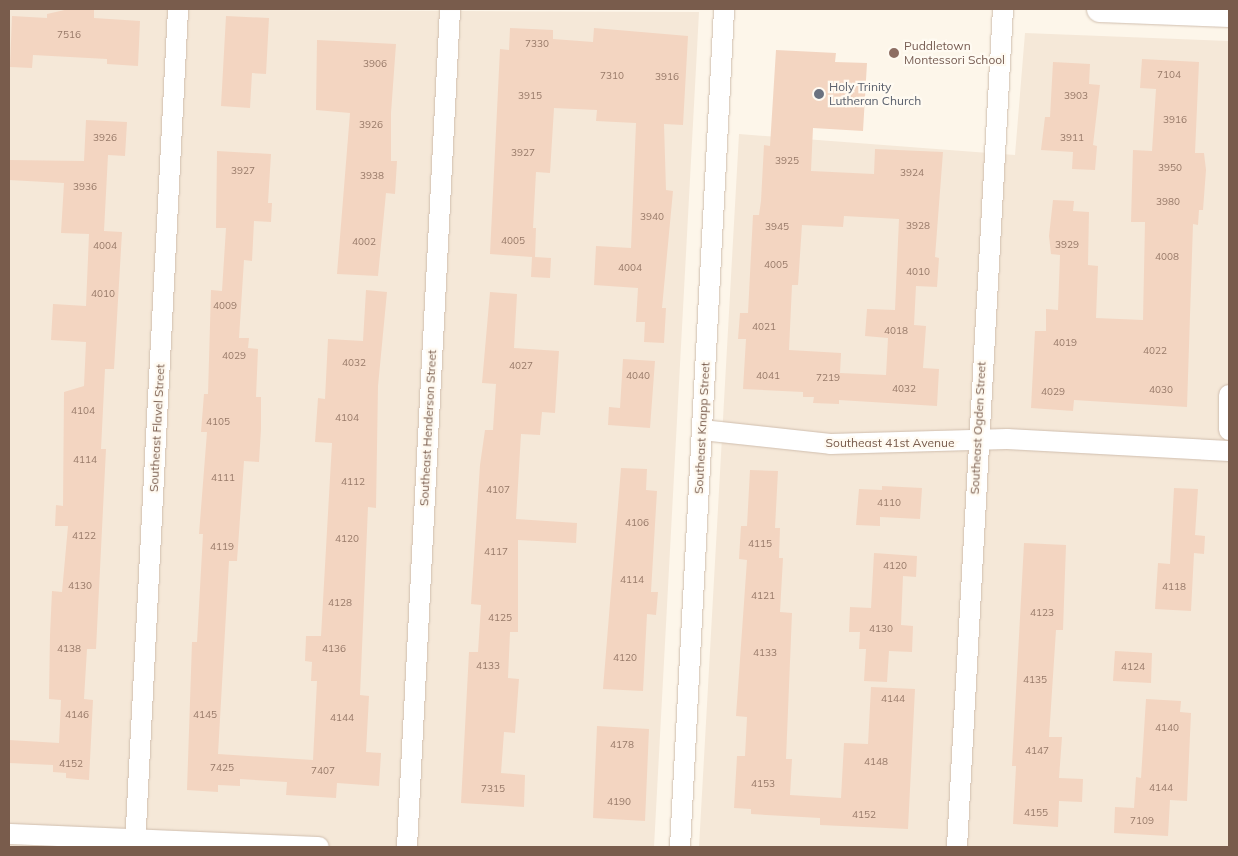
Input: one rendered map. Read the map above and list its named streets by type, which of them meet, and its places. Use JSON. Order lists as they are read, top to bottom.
{
  "streets": {
    "street": [
      "Southeast Flavel Street",
      "Southeast Henderson Street",
      "Southeast Knapp Street",
      "Southeast Ogden Street",
      "Southeast 41st Avenue"
    ]
  },
  "crossings": [
    ["Southeast Knapp Street", "Southeast 41st Avenue"],
    ["Southeast Ogden Street", "Southeast 41st Avenue"]
  ],
  "places": ["Puddletown Montessori School", "Holy Trinity Lutheran Church"],
  "house_numbers": [
    "7516",
    "7330",
    "3906",
    "7104",
    "7310",
    "3916",
    "3915",
    "3903",
    "3916",
    "3926",
    "3926",
    "3911",
    "3927",
    "3925",
    "3950",
    "3927",
    "3924",
    "3938",
    "3936",
    "3980",
    "3940",
    "3928",
    "3945",
    "4005",
    "4002",
    "3929",
    "4004",
    "4008",
    "4005",
    "4004",
    "4010",
    "4010",
    "4009",
    "4021",
    "4018",
    "4019",
    "4022",
    "4029",
    "4032",
    "4027",
    "4040",
    "4041",
    "7219",
    "4032",
    "4030",
    "4029",
    "4104",
    "4104",
    "4105",
    "4114",
    "4111",
    "4112",
    "4107",
    "4110",
    "4106",
    "4122",
    "4120",
    "4115",
    "4119",
    "4117",
    "4120",
    "4114",
    "4130",
    "4118",
    "4121",
    "4128",
    "4123",
    "4125",
    "4130",
    "4138",
    "4136",
    "4133",
    "4120",
    "4133",
    "4124",
    "4135",
    "4144",
    "4146",
    "4145",
    "4144",
    "4140",
    "4178",
    "4147",
    "4148",
    "4152",
    "7425",
    "7407",
    "4153",
    "4144",
    "7315",
    "4190",
    "4155",
    "4152",
    "7109"
  ]
}
